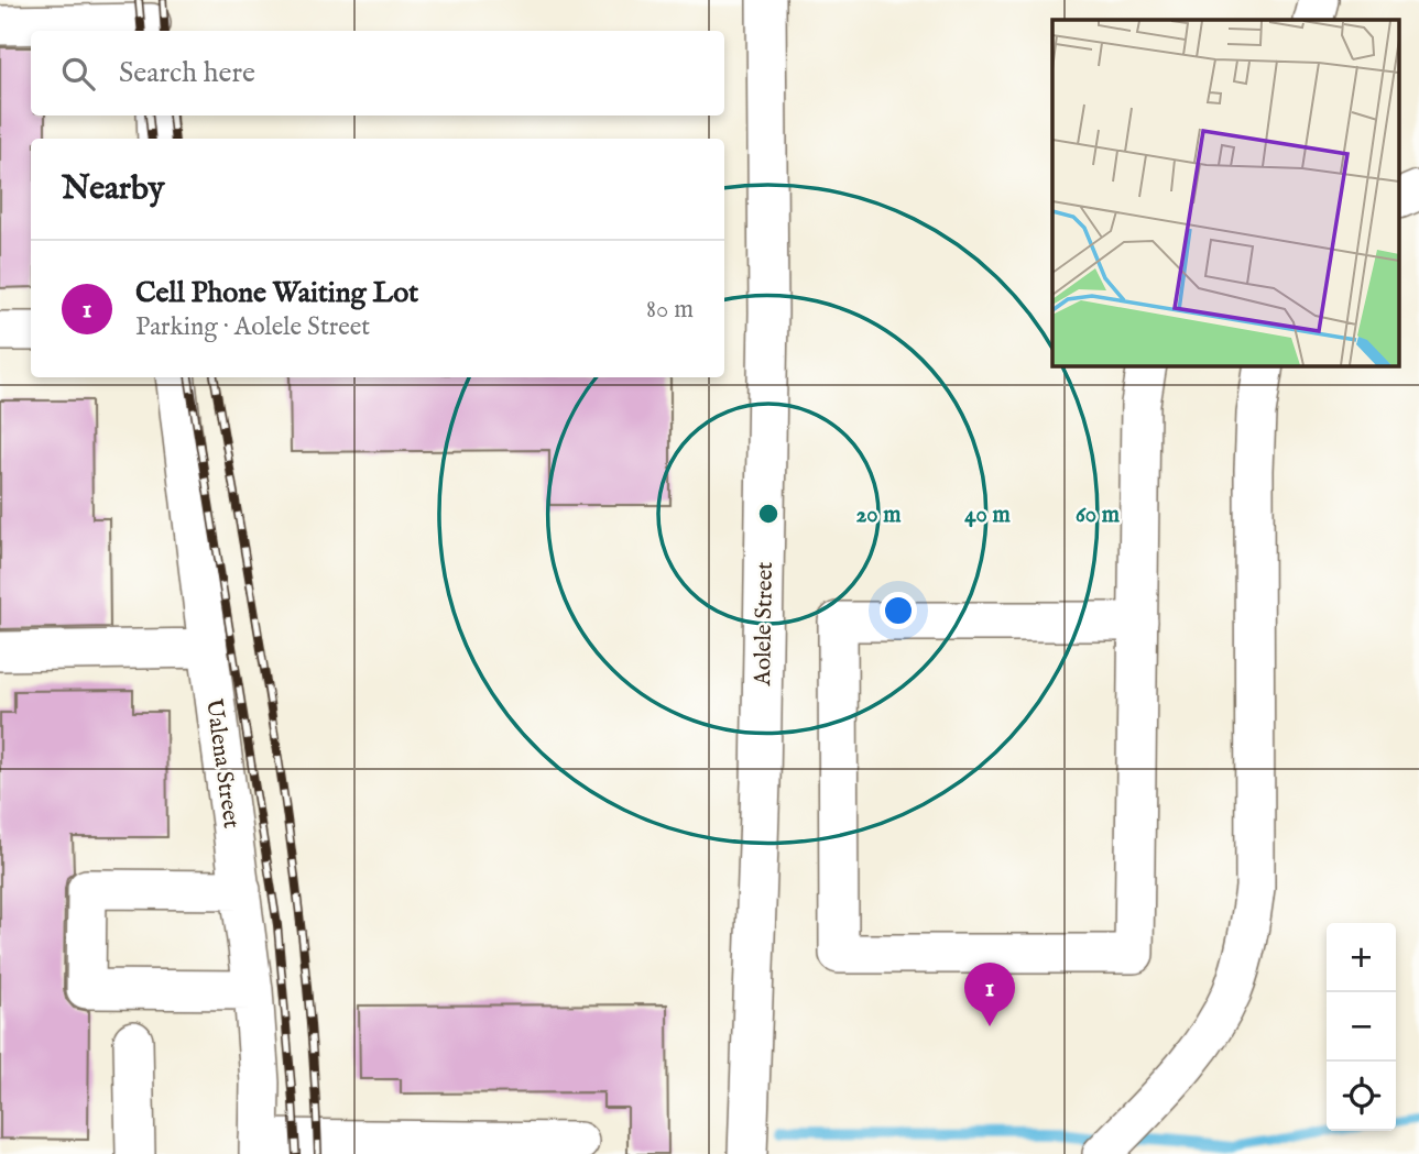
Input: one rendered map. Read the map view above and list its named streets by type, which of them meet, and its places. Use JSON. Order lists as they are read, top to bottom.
{
  "streets": {
    "street": ["Aolele Street", "Ualena Street"]
  },
  "page": {
    "search": "Search here",
    "heading": "Nearby",
    "list": [
      {
        "mark": "1",
        "name": "Cell Phone Waiting Lot",
        "note": "Parking · Aolele Street",
        "value": "80 m"
      }
    ],
    "map_buttons": ["+", "−"],
    "pins": "1"
  },
  "rings": ["20 m", "40 m", "60 m"]
}
